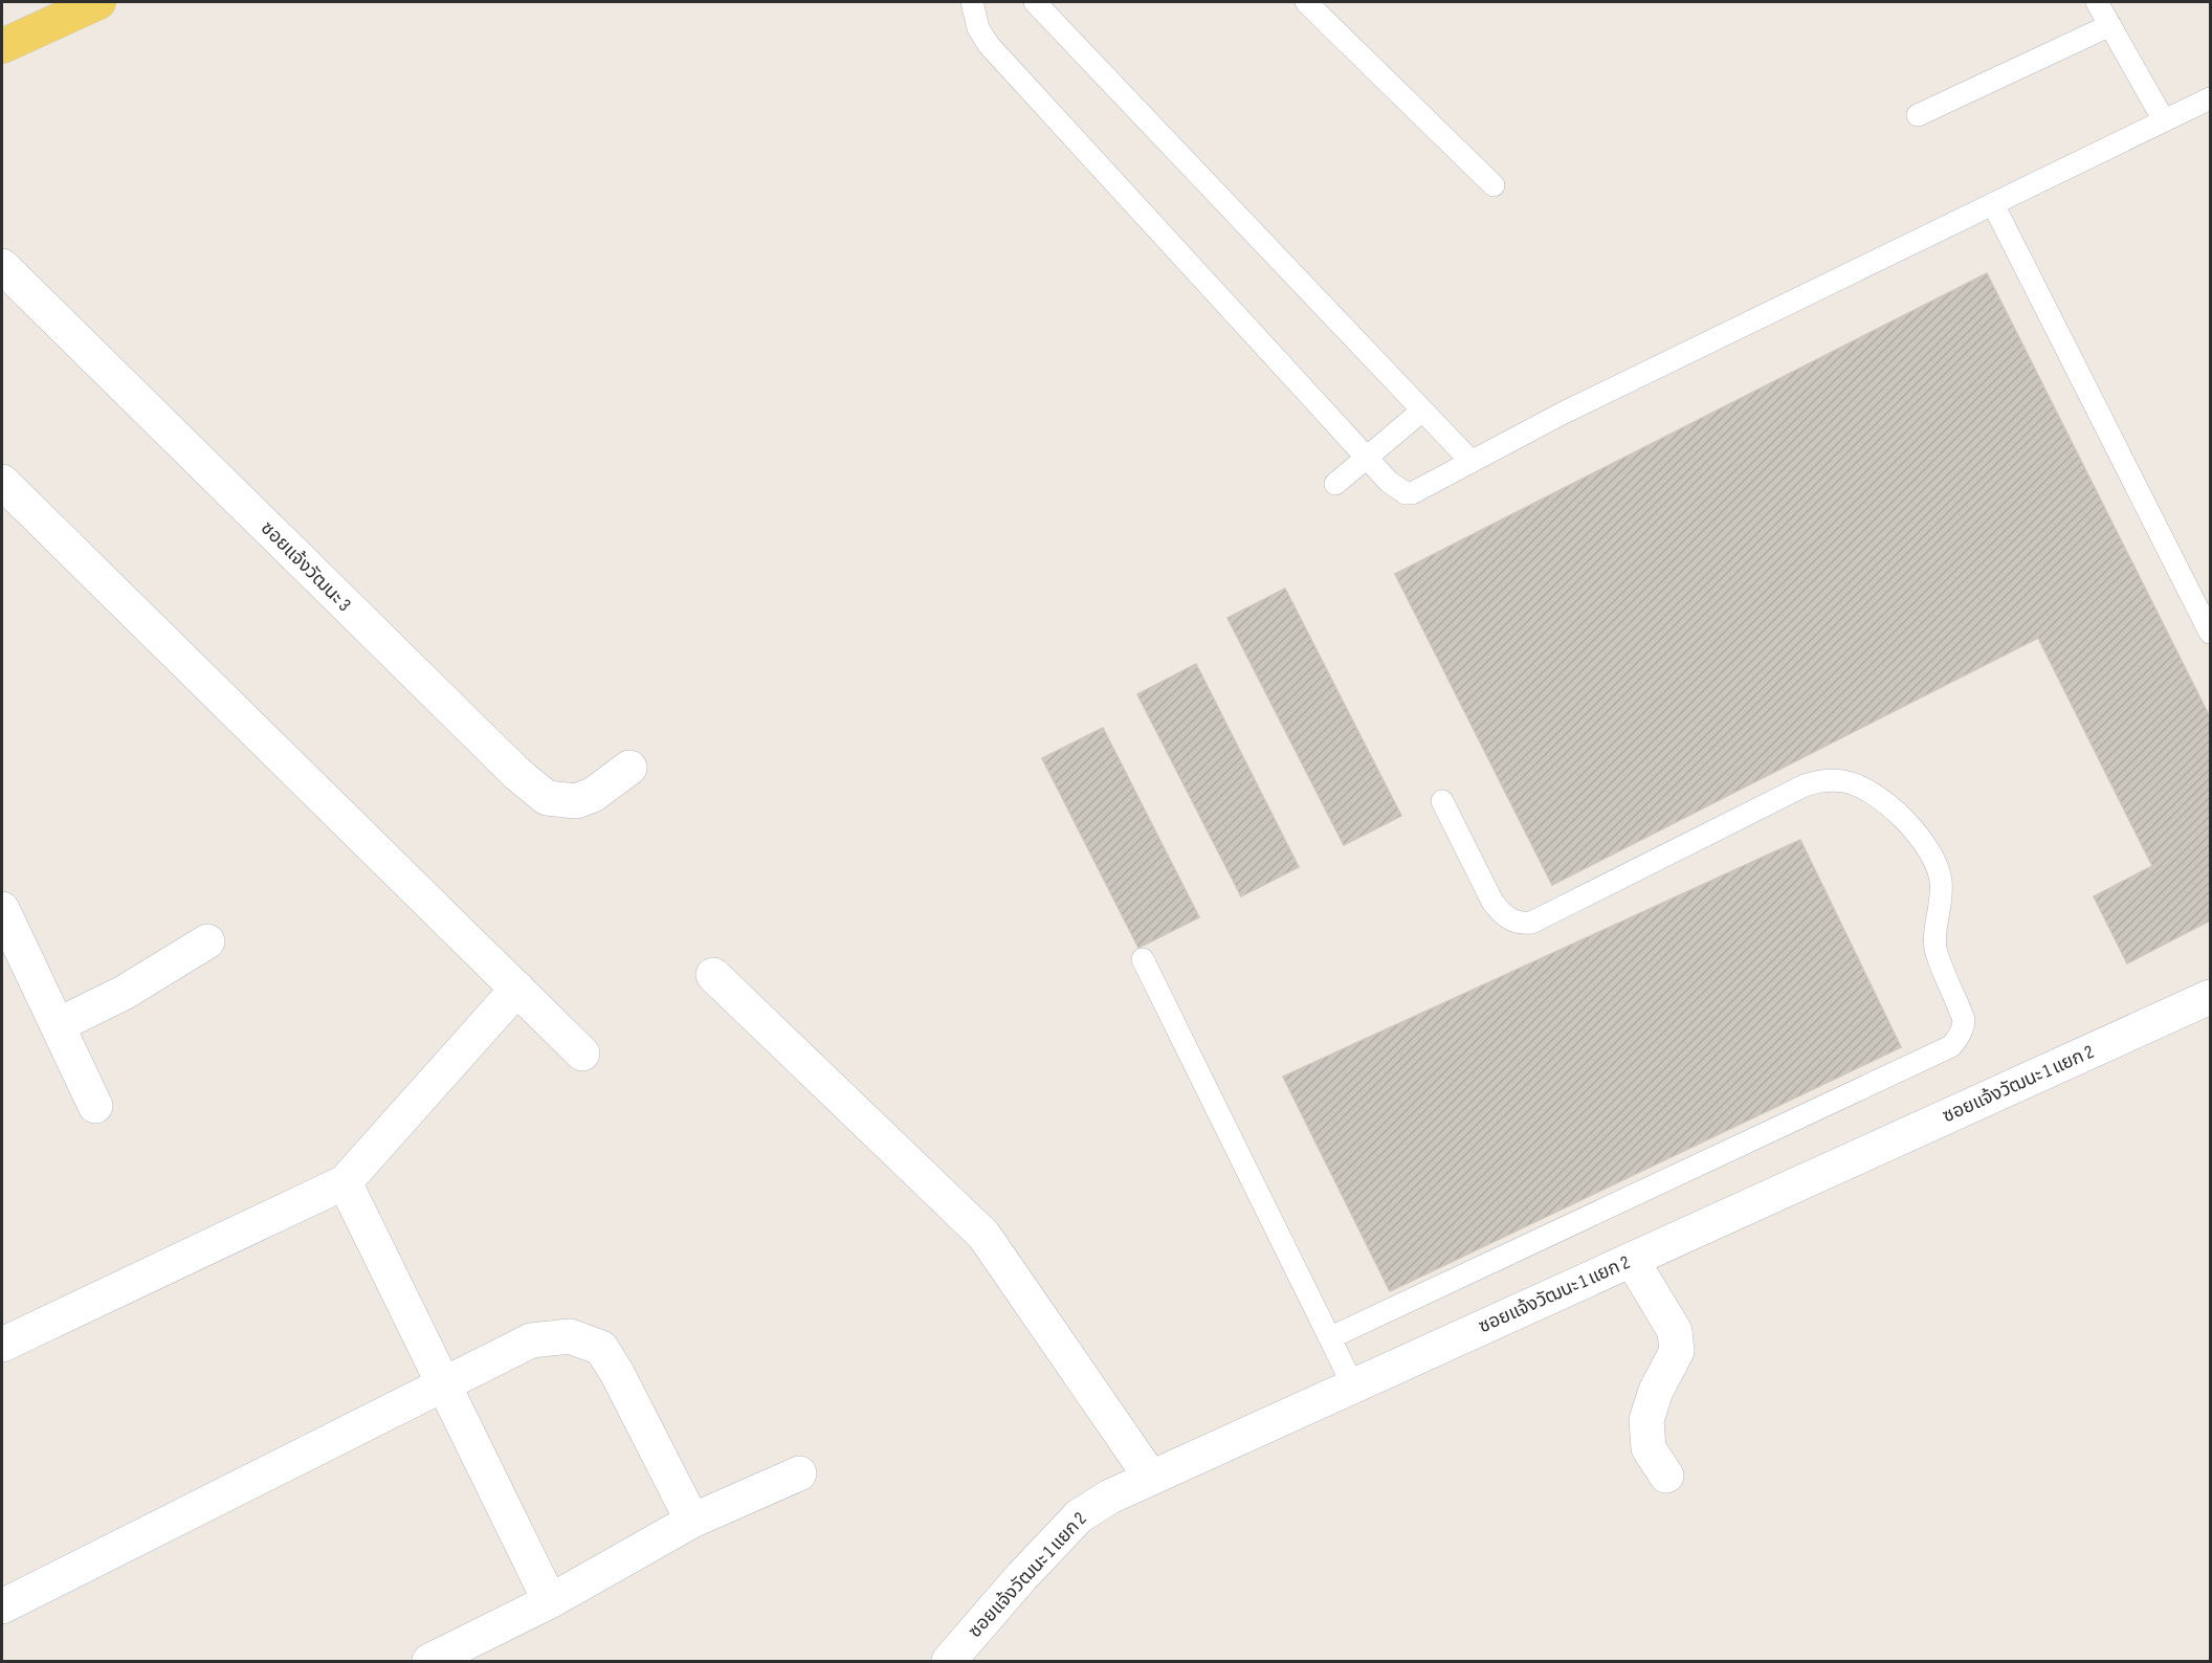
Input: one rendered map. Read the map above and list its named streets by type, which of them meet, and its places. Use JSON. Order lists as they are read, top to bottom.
{
  "streets": {
    "street": ["ซอยแจ้งวัฒนะ 3", "ซอยแจ้งวัฒนะ 1 แยก 2"]
  }
}
